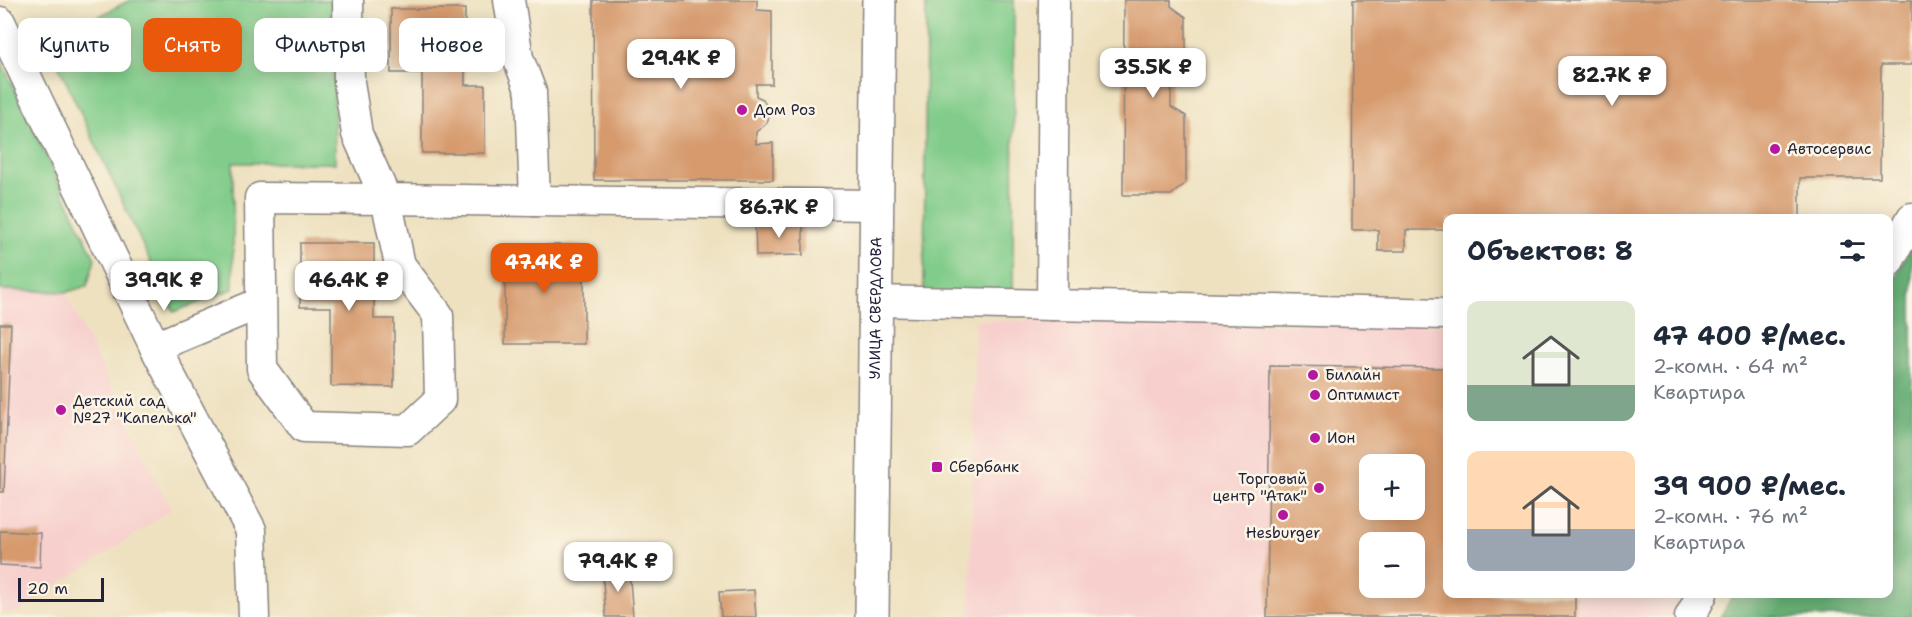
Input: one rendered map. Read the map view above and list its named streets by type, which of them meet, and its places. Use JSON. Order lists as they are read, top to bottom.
{
  "streets": {
    "main road": ["УЛИЦА СВЕРДЛОВА"]
  },
  "places": {
    "other": [
      "Дом Роз",
      "Автосервис",
      "Билайн",
      "Оптимист",
      "Детский сад №27 \"Капелька\"",
      "Ион",
      "Торговый центр \"Атак\"",
      "Hesburger"
    ],
    "transit": ["Сбербанк"]
  },
  "scale_bar": "20 m",
  "page": {
    "chip": [
      "Купить",
      "Снять",
      "Фильтры",
      "Новое"
    ],
    "price": [
      "29.4K ₽",
      "35.5K ₽",
      "82.7K ₽",
      "86.7K ₽",
      "47.4K ₽",
      "39.9K ₽",
      "46.4K ₽",
      "79.4K ₽"
    ],
    "heading": "Объектов: 8",
    "list": [
      {
        "name": "47 400 ₽/мес.",
        "note": "2-комн. · 64 m² · Квартира"
      },
      {
        "name": "39 900 ₽/мес.",
        "note": "2-комн. · 76 m² · Квартира"
      }
    ],
    "map_buttons": ["+", "−"],
    "scale": "20 m"
  }
}
